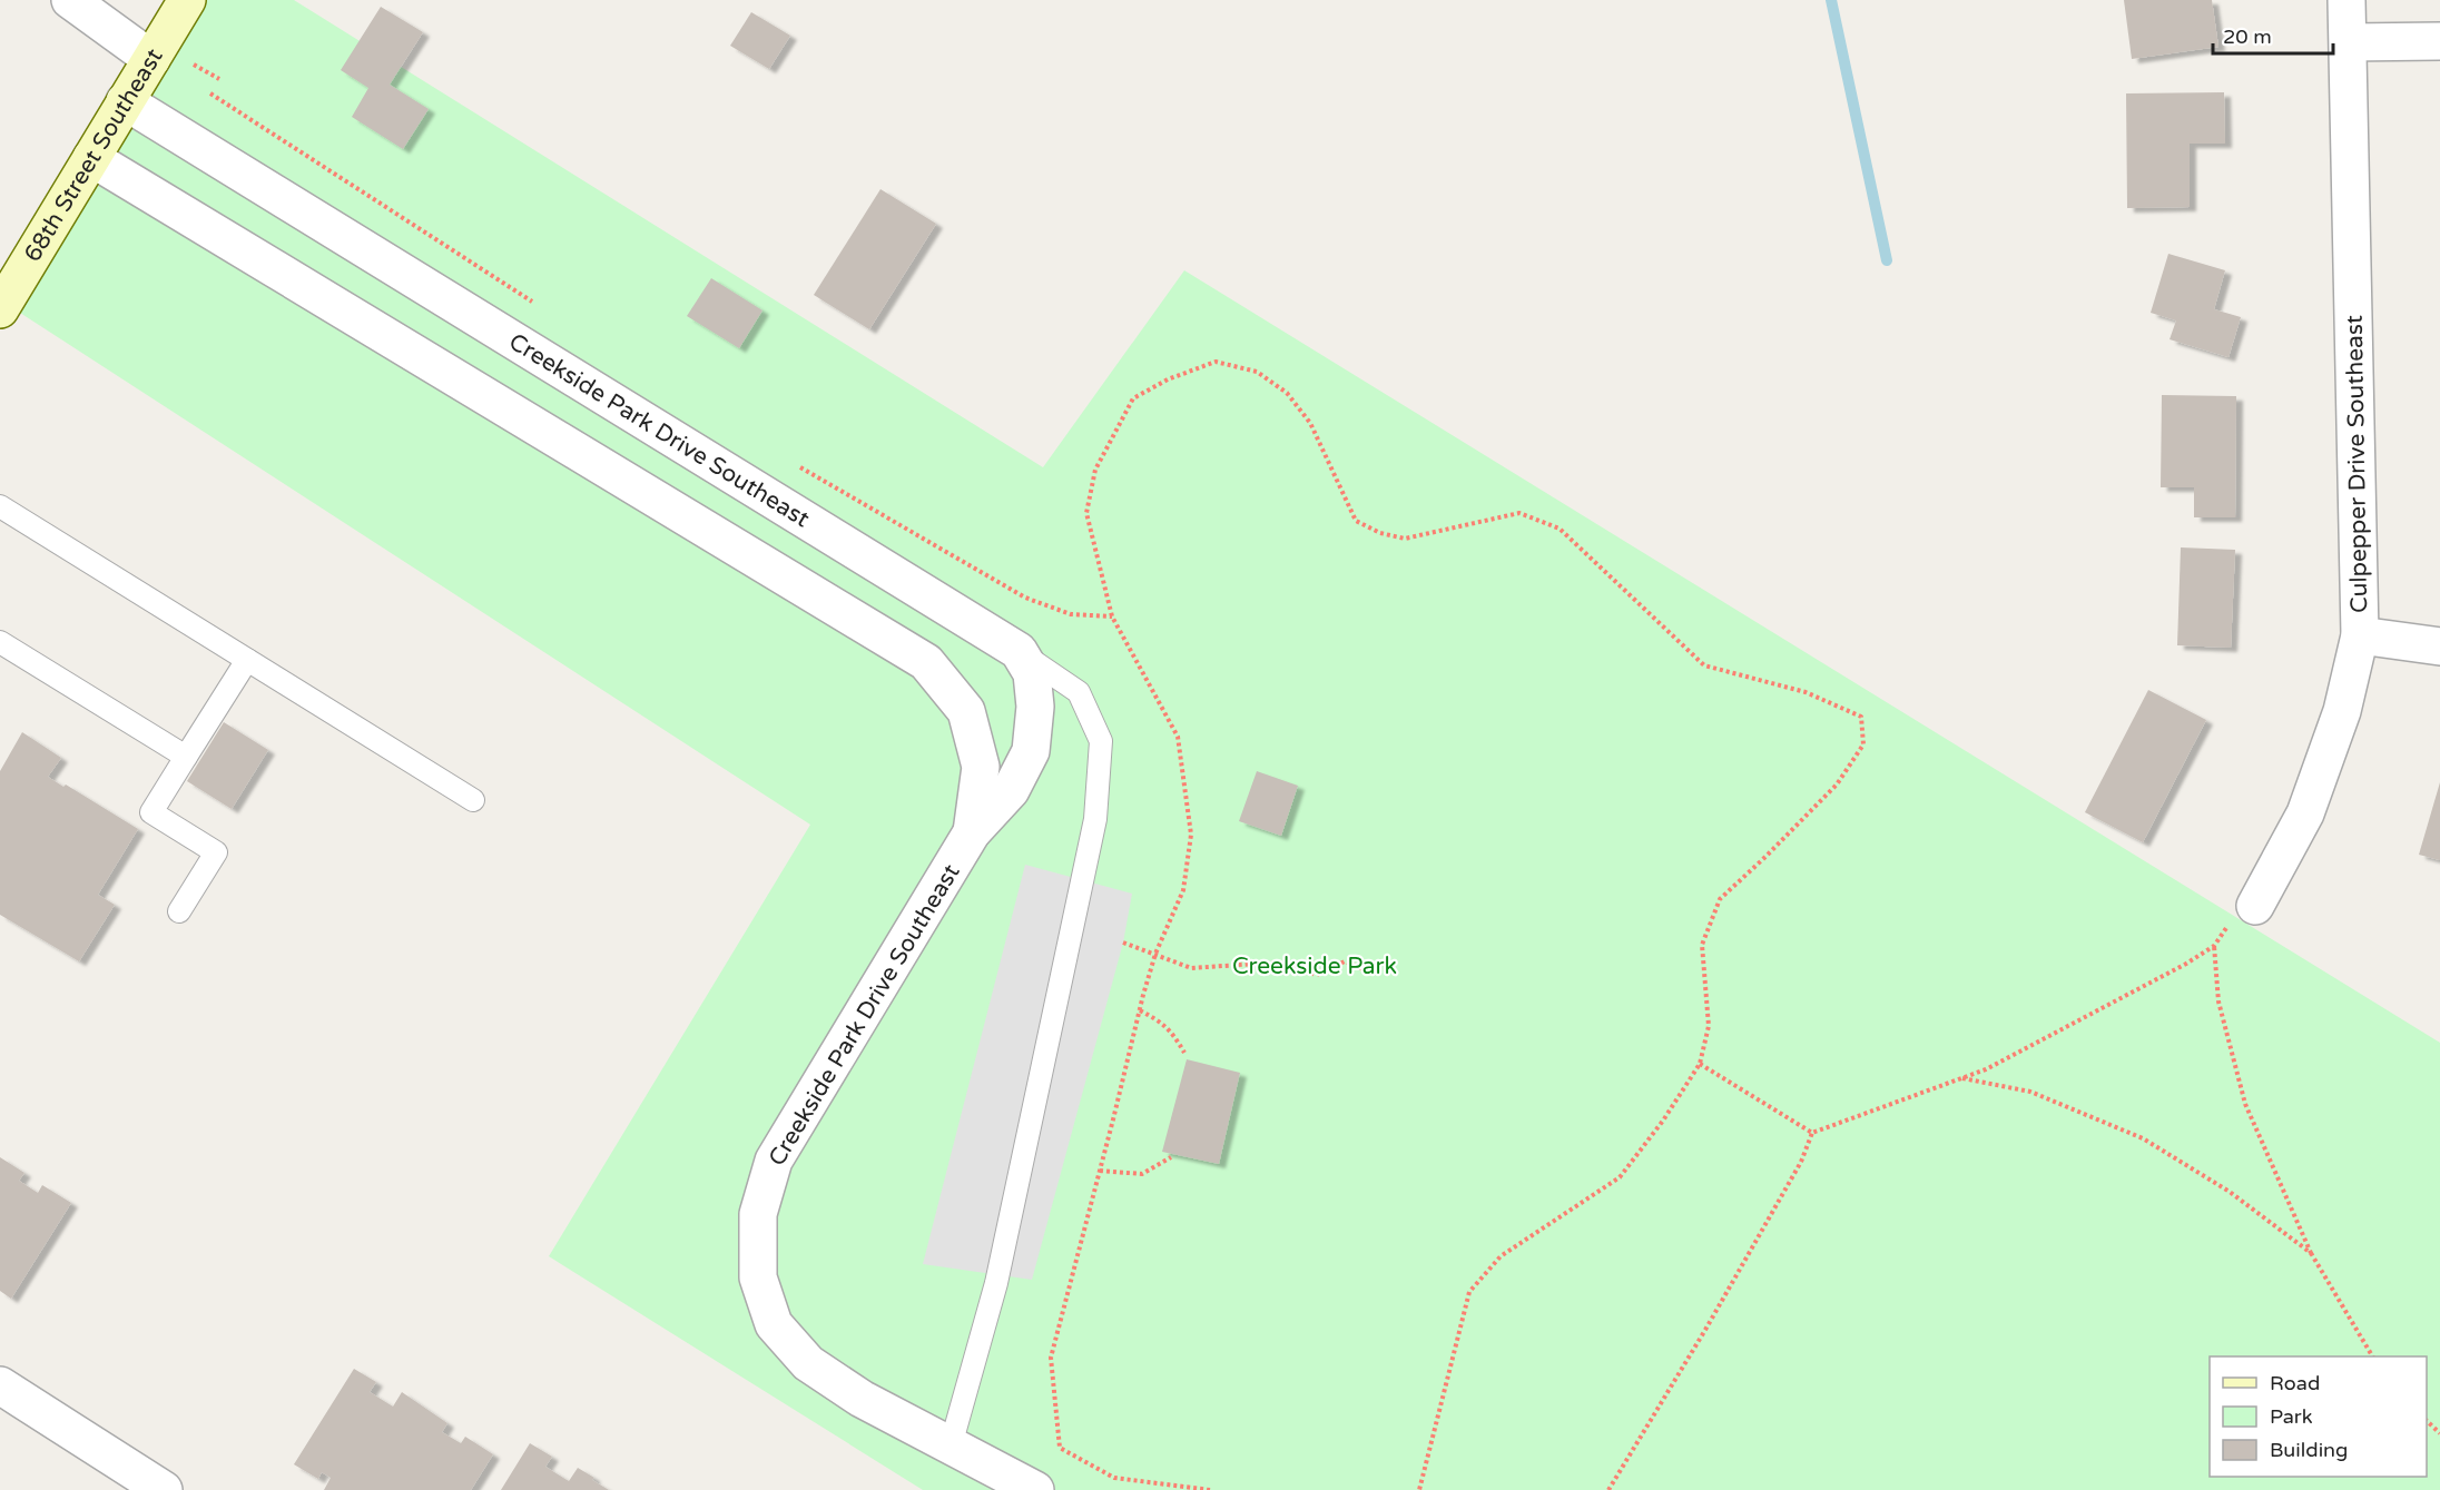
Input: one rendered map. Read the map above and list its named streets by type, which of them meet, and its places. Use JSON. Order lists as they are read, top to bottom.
{
  "streets": {
    "main road": ["68th Street Southeast"],
    "street": ["Creekside Park Drive Southeast", "Culpepper Drive Southeast"]
  },
  "crossings": [
    ["68th Street Southeast", "Creekside Park Drive Southeast"]
  ],
  "parks": ["Creekside Park"],
  "legend": ["Road", "Park", "Building"],
  "scale_bar": "20 m"
}
